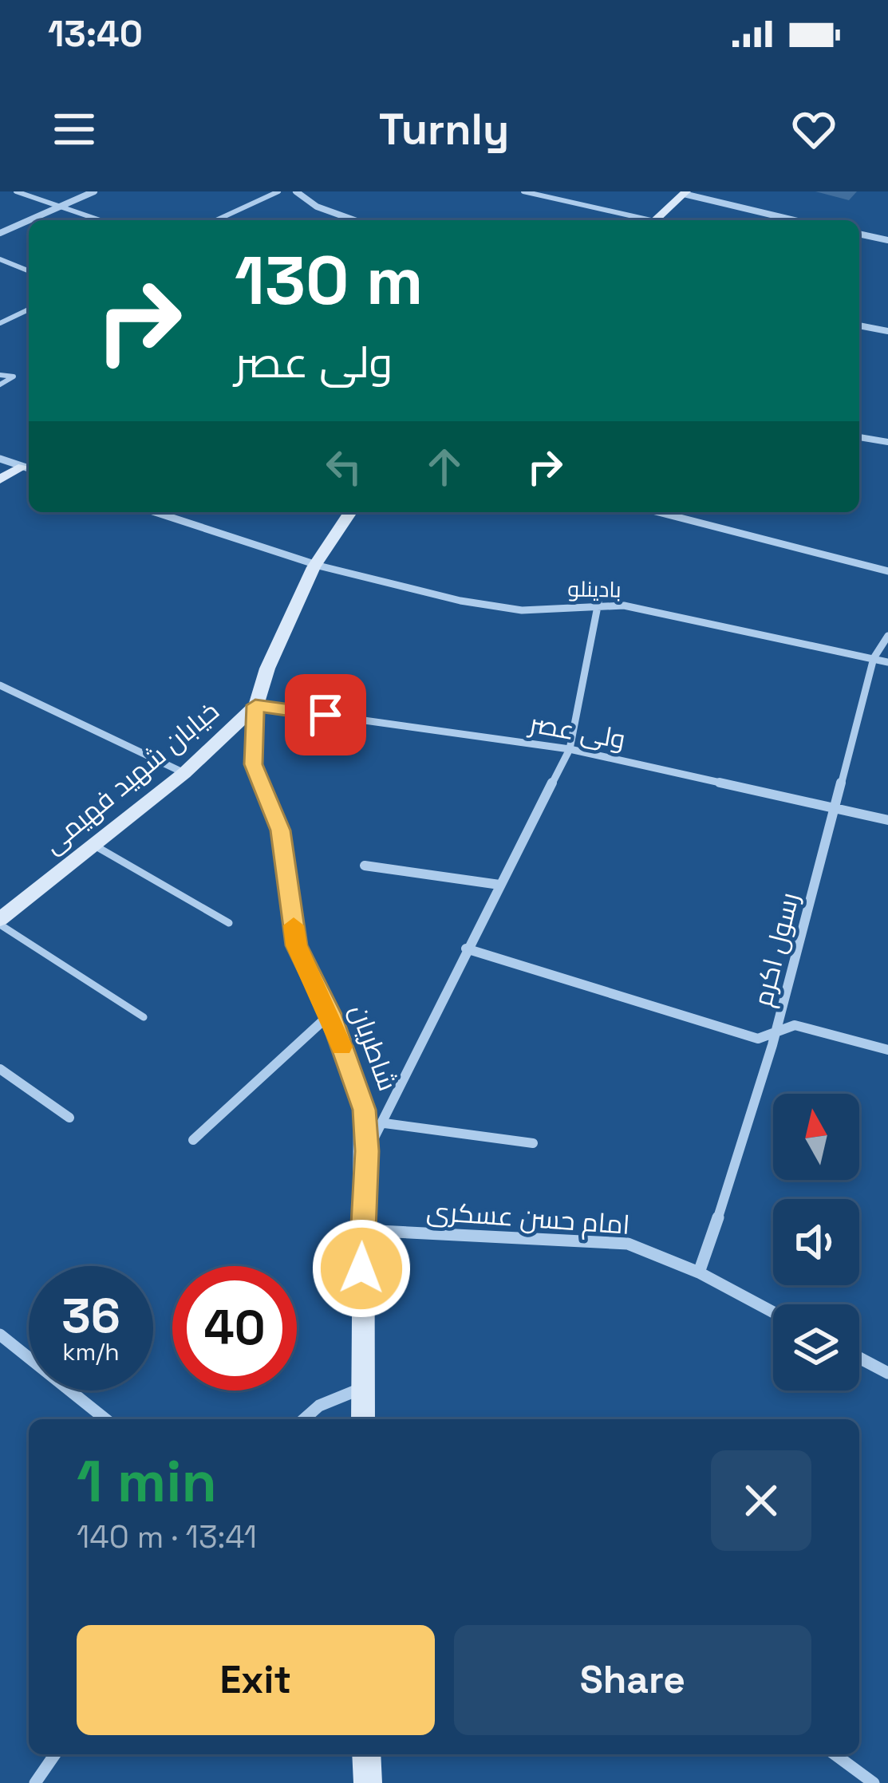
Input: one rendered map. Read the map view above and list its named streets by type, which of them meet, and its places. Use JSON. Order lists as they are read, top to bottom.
{
  "streets": {
    "street": [
      "بادینلو",
      "ولی عصر",
      "خیابان شهید فهیمی",
      "رسول اکرم",
      "شاطریان",
      "امام حسن عسکری"
    ]
  },
  "crossings": [
    ["بادینلو", "خیابان شهید فهیمی"],
    ["بادینلو", "رسول اکرم"],
    ["ولی عصر", "خیابان شهید فهیمی"],
    ["ولی عصر", "رسول اکرم"],
    ["ولی عصر", "شاطریان"],
    ["خیابان شهید فهیمی", "شاطریان"],
    ["رسول اکرم", "امام حسن عسکری"],
    ["شاطریان", "امام حسن عسکری"]
  ],
  "north": "top",
  "page": {
    "status": "13:40",
    "header": "Turnly",
    "turn": ["130 m", "ولی عصر"],
    "speed": "36 km/h",
    "limit": "40",
    "heading": ["1 min", "140 m · 13:41"],
    "buttons": ["Exit", "Share"]
  }
}
